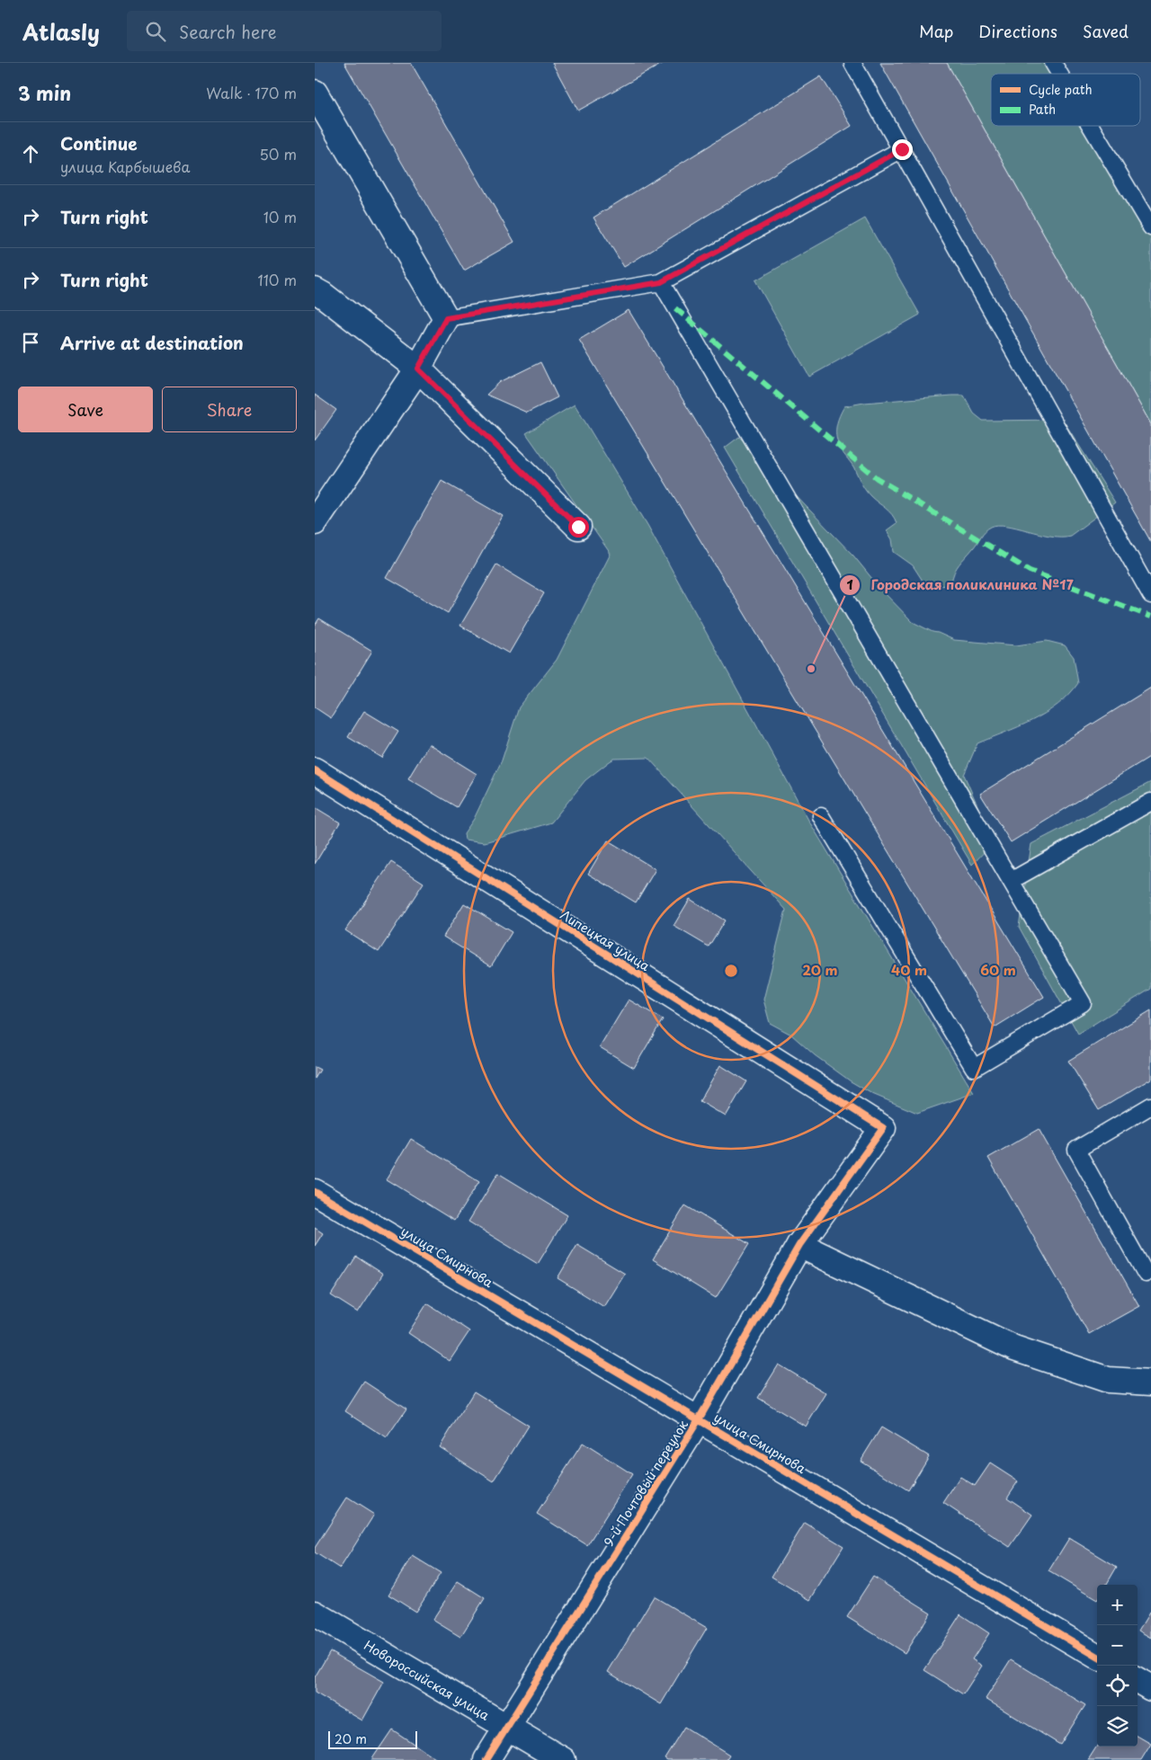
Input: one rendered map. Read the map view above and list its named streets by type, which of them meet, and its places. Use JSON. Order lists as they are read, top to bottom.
{
  "streets": {
    "street": [
      "Липецкая улица",
      "улица Смирнова",
      "9-й Почтовый переулок",
      "Новороссийская улица"
    ]
  },
  "crossings": [
    ["Липецкая улица", "9-й Почтовый переулок"],
    ["улица Смирнова", "9-й Почтовый переулок"],
    ["9-й Почтовый переулок", "Новороссийская улица"]
  ],
  "places": ["Городская поликлиника №17"],
  "legend": ["Cycle path", "Path"],
  "scale_bar": "20 m",
  "page": {
    "header": "Atlasly",
    "search": "Search here",
    "nav": ["Map", "Directions", "Saved"],
    "heading": ["3 min", "Walk · 170 m"],
    "list": [
      ["Continue", "улица Карбышева", "50 m"],
      ["Turn right", "10 m"],
      ["Turn right", "110 m"],
      "Arrive at destination"
    ],
    "buttons": ["Save", "Share"],
    "map_buttons": ["+", "−"],
    "scale": "20 m"
  },
  "rings": ["20 m", "40 m", "60 m"]
}
